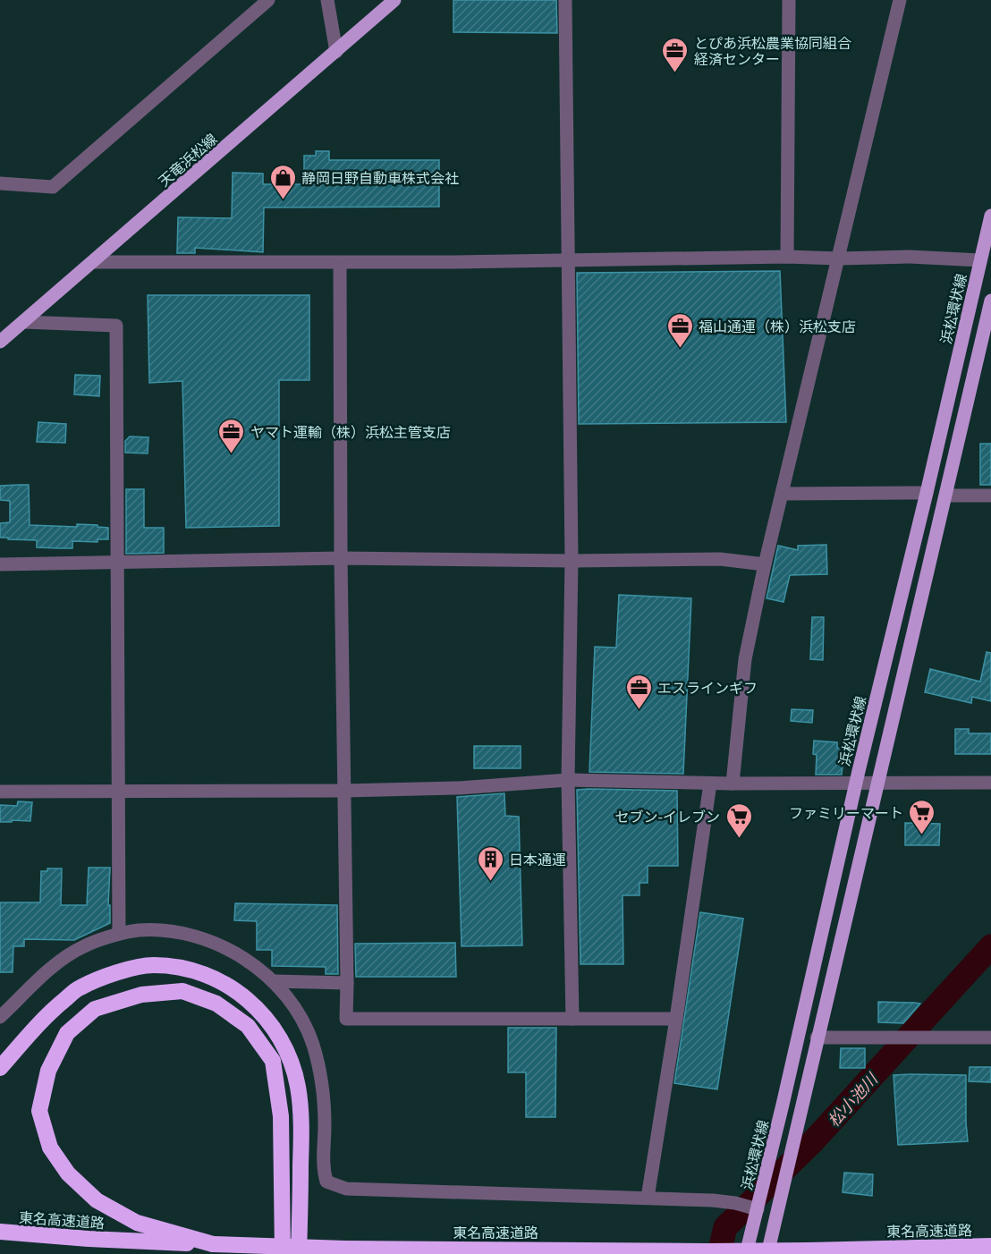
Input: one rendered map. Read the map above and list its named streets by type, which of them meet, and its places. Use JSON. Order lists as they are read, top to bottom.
{
  "streets": {
    "highway": ["東名高速道路"],
    "main road": ["天竜浜松線", "浜松環状線"]
  },
  "water": ["松小池川"],
  "places": {
    "office": [
      "とぴあ浜松農業協同組合 経済センター",
      "福山通運（株）浜松支店",
      "ヤマト運輸（株）浜松主管支店",
      "エスラインギフ"
    ],
    "shop": ["静岡日野自動車株式会社"],
    "supermarket": ["ファミリーマート", "セブン-イレブン"],
    "building": ["日本通運"]
  }
}
